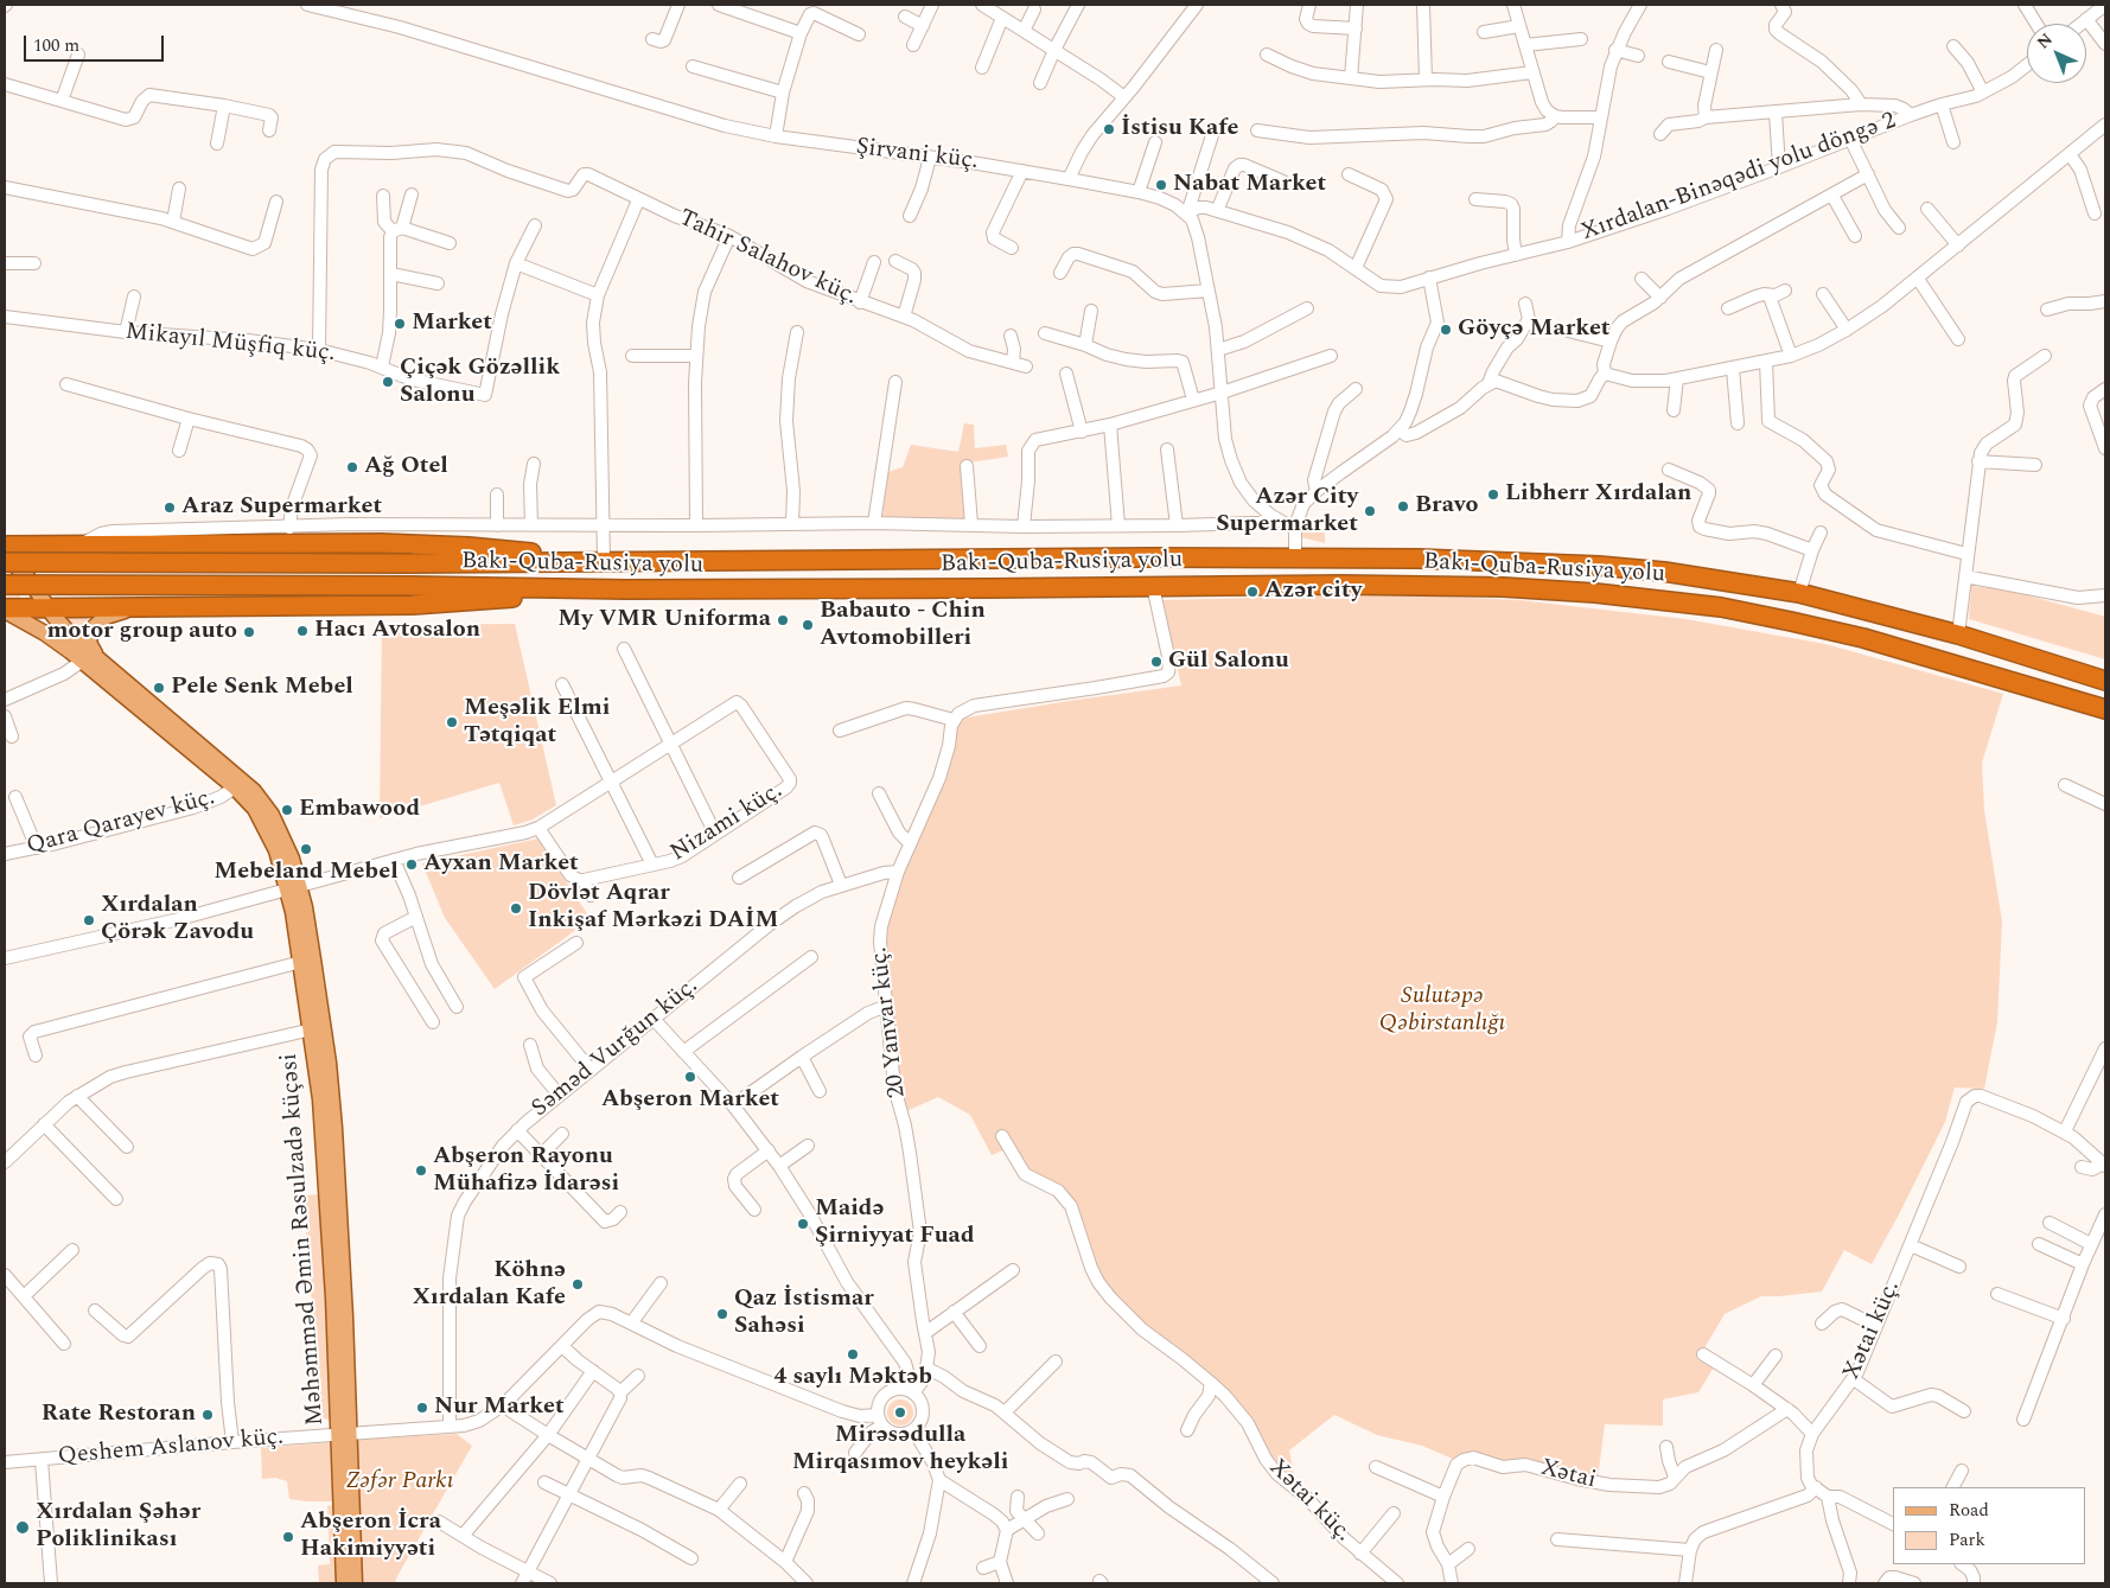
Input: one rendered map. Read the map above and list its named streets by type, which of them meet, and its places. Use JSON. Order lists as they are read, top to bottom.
{
  "streets": {
    "highway": ["Bakı-Quba-Rusiya yolu"],
    "main road": ["Məhəmməd Əmin Rəsulzadə küçəsi"],
    "street": [
      "Şirvani küç.",
      "Xırdalan-Binəqədi yolu döngə 2",
      "Tahir Salahov küç.",
      "Mikayıl Müşfiq küç.",
      "Qara Qarayev küç.",
      "Nizami küç.",
      "20 Yanvar küç.",
      "Səməd Vurğun küç.",
      "Xətai küç.",
      "Qeshem Aslanov küç.",
      "Xətai"
    ]
  },
  "crossings": [
    ["Şirvani küç.", "Xırdalan-Binəqədi yolu döngə 2"],
    ["Tahir Salahov küç.", "Mikayıl Müşfiq küç."],
    ["Qara Qarayev küç.", "Məhəmməd Əmin Rəsulzadə küçəsi"],
    ["Nizami küç.", "Məhəmməd Əmin Rəsulzadə küçəsi"],
    ["20 Yanvar küç.", "Səməd Vurğun küç."],
    ["Səməd Vurğun küç.", "Qeshem Aslanov küç."],
    ["Məhəmməd Əmin Rəsulzadə küçəsi", "Qeshem Aslanov küç."]
  ],
  "parks": ["Sulutəpə Qəbirstanlığı", "Zəfər Parkı"],
  "places": [
    "İstisu Kafe",
    "Nabat Market",
    "Market",
    "Göyçə Market",
    "Çiçək Gözəllik Salonu",
    "Ağ Otel",
    "Libherr Xırdalan",
    "Bravo",
    "Araz Supermarket",
    "Azər City Supermarket",
    "Azər city",
    "My VMR Uniforma",
    "Babauto - Chin Avtomobilleri",
    "Hacı Avtosalon",
    "motor group auto",
    "Gül Salonu",
    "Pele Senk Mebel",
    "Meşəlik Elmi Tətqiqat",
    "Embawood",
    "Mebeland Mebel",
    "Ayxan Market",
    "Dövlət Aqrar Inkişaf Mərkəzi DAİM",
    "Xırdalan Çörək Zavodu",
    "Abşeron Market",
    "Abşeron Rayonu Mühafizə İdarəsi",
    "Maidə Şirniyyat Fuad",
    "Köhnə Xırdalan Kafe",
    "Qaz İstismar Sahəsi",
    "4 saylı Məktəb",
    "Nur Market",
    "Mirəsədulla Mirqasımov heykəli",
    "Rate Restoran",
    "Xırdalan Şəhər Poliklinikası",
    "Abşeron İcra Hakimiyyəti"
  ],
  "legend": ["Road", "Park"],
  "scale_bar": "100 m",
  "north": "top left"
}
